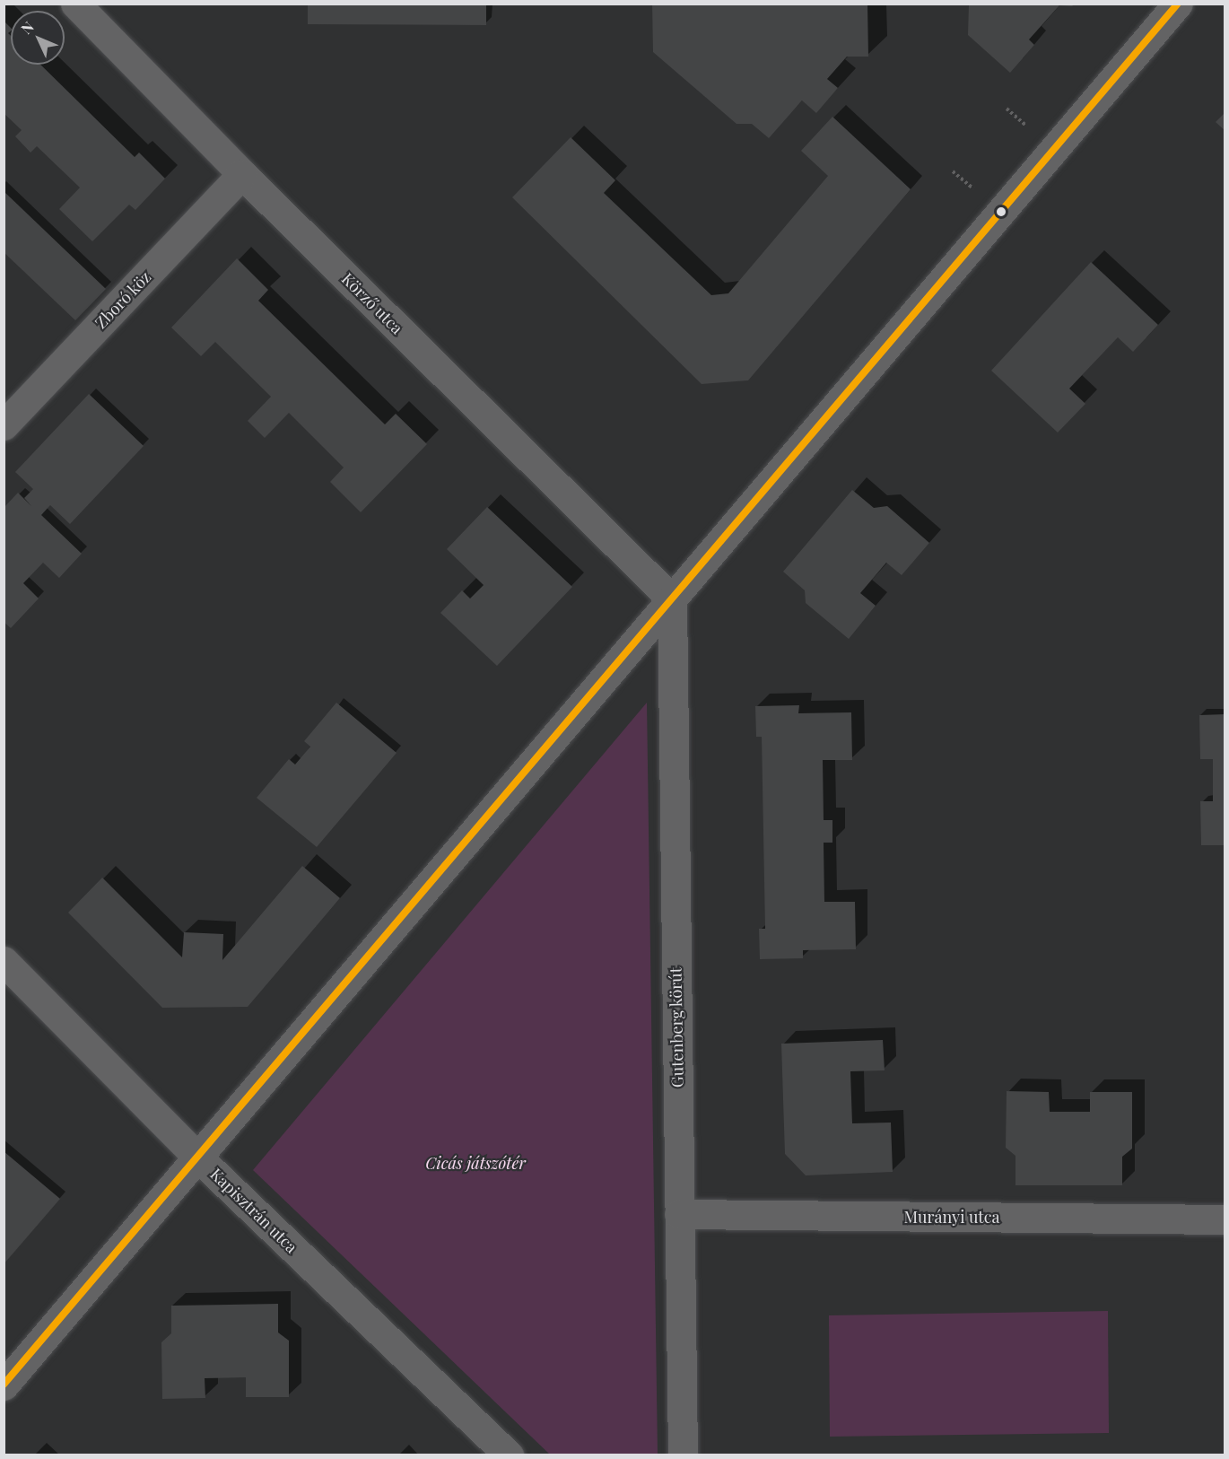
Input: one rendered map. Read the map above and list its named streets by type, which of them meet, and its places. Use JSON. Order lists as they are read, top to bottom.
{
  "streets": {
    "street": [
      "Zboró köz",
      "Körző utca",
      "Gutenberg körút",
      "Kapisztrán utca",
      "Murányi utca"
    ]
  },
  "crossings": [
    ["Zboró köz", "Körző utca"],
    ["Körző utca", "Gutenberg körút"],
    ["Gutenberg körút", "Murányi utca"]
  ],
  "parks": ["Cicás játszótér"],
  "north": "top left"
}
